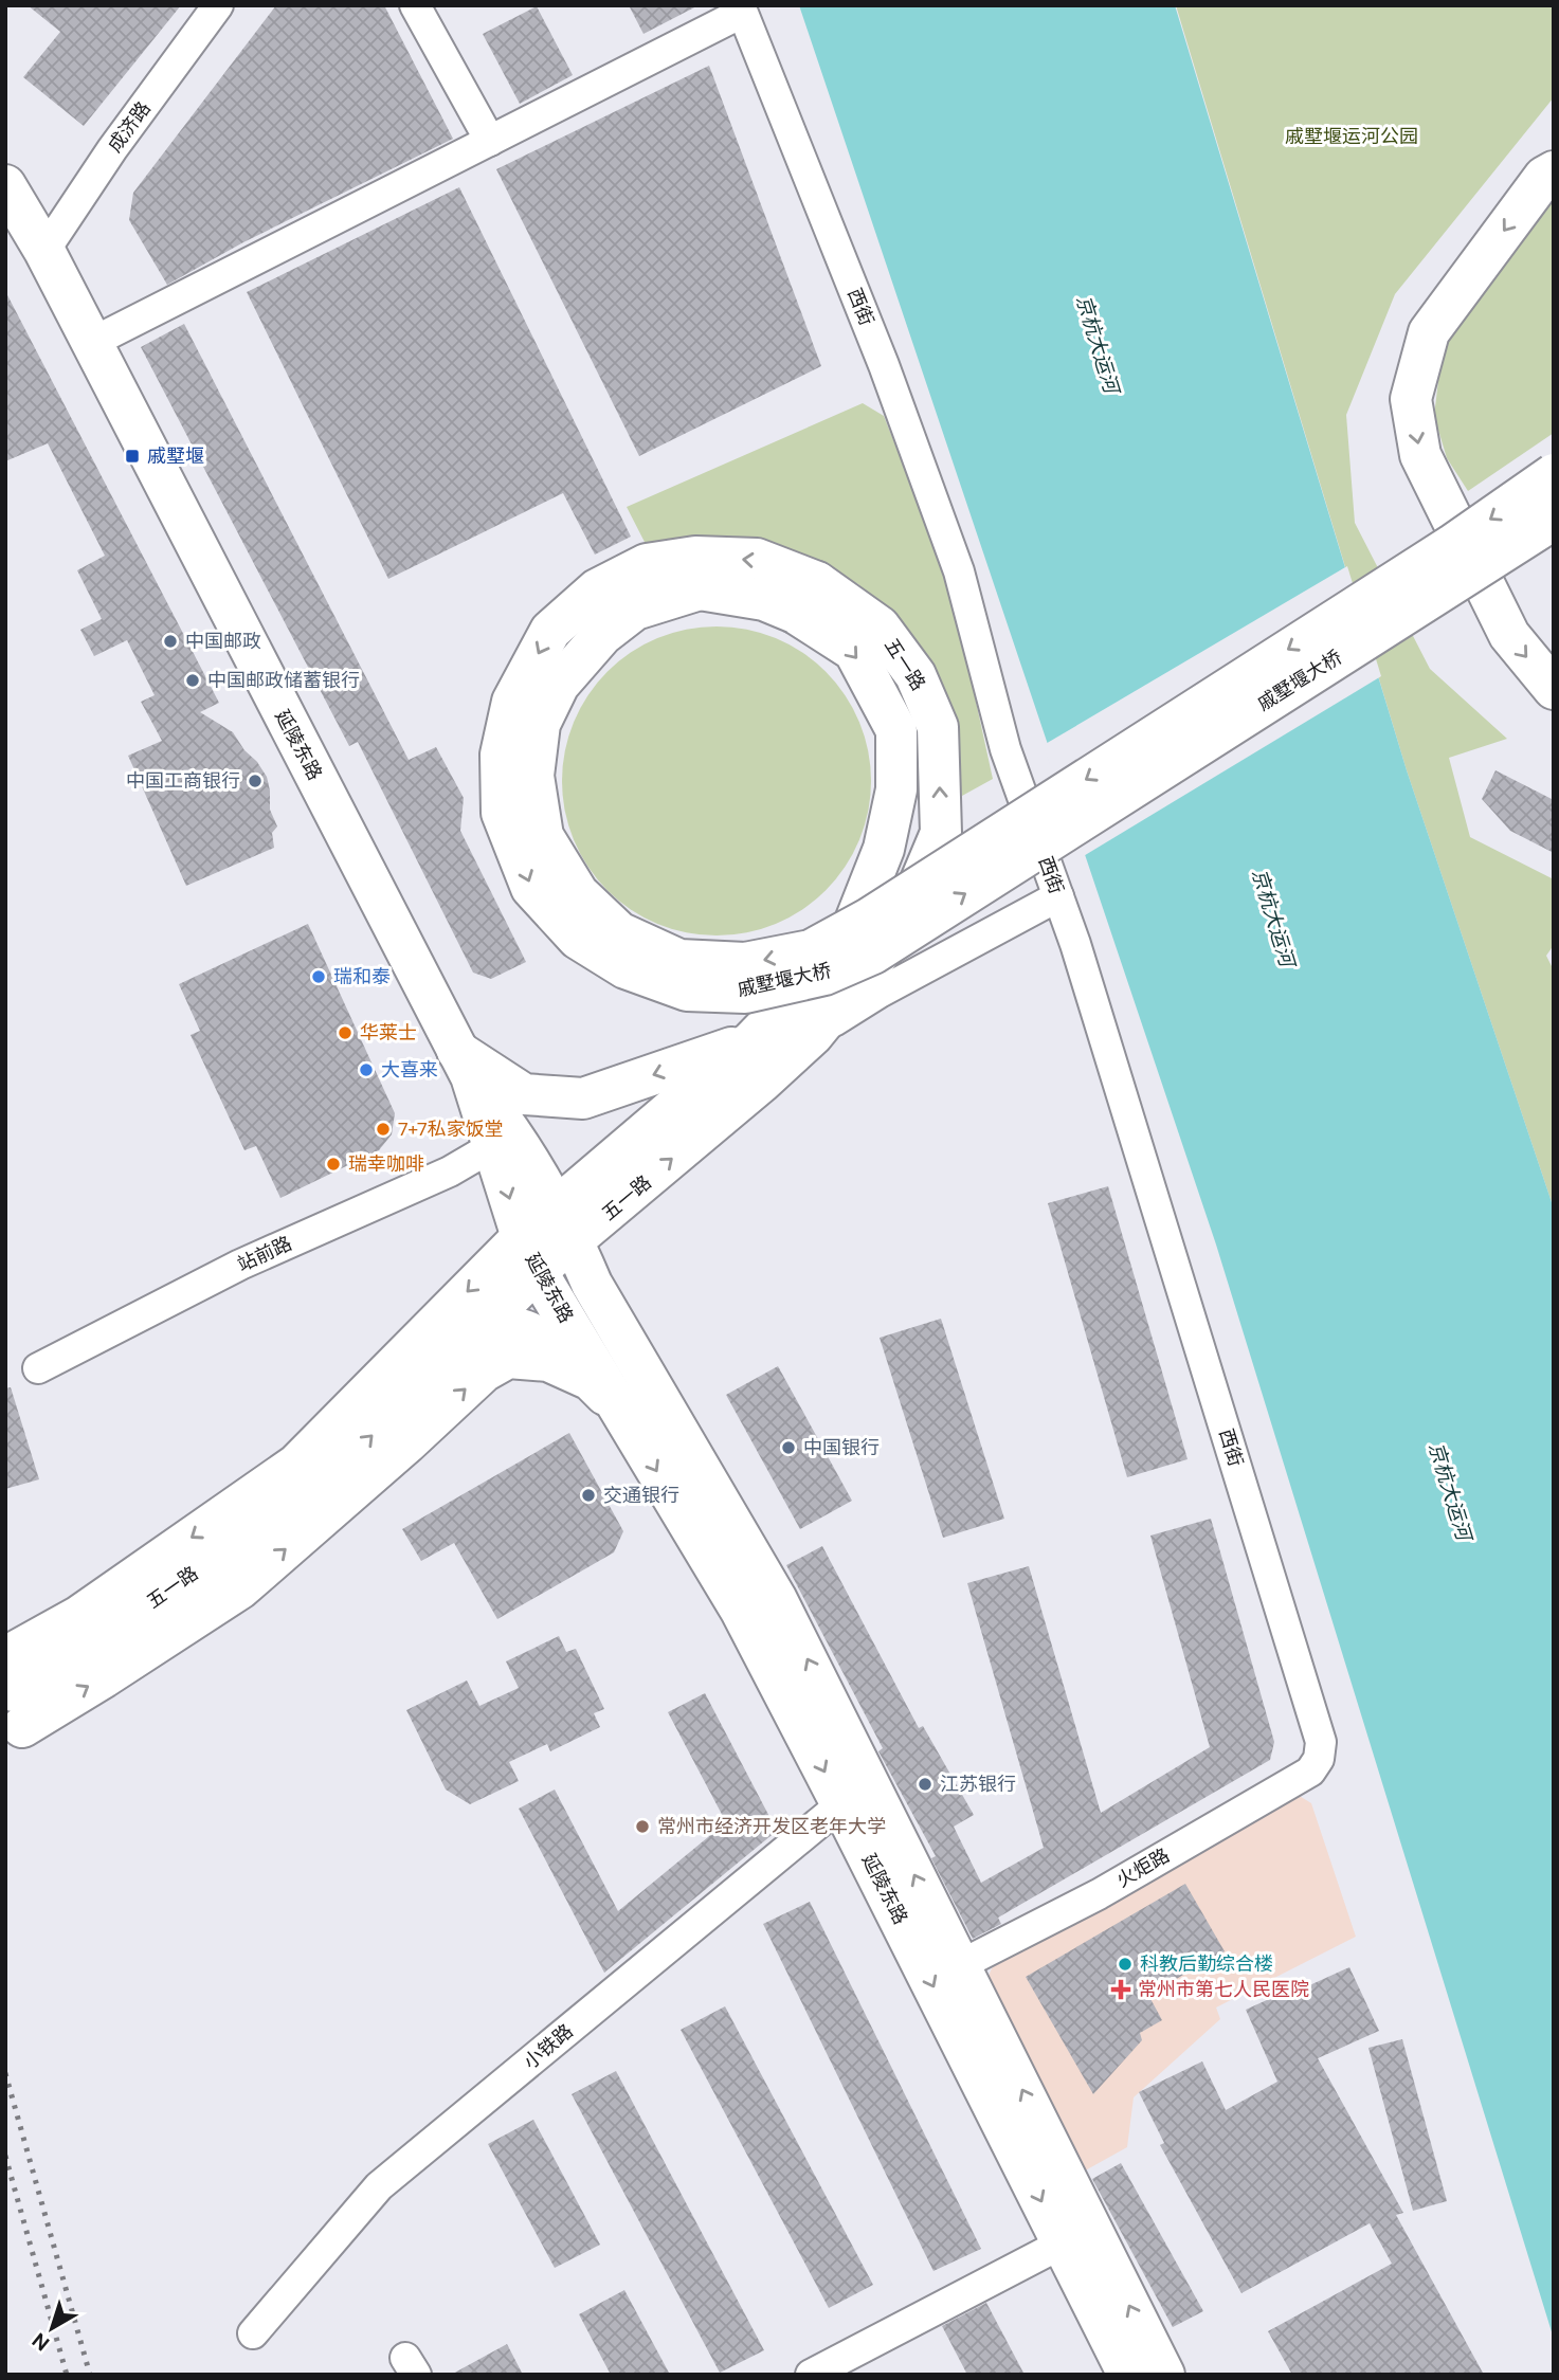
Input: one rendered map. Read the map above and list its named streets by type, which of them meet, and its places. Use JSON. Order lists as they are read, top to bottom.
{
  "streets": {
    "main road": ["五一路", "戚墅堰大桥", "延陵东路"],
    "street": [
      "成济路",
      "西街",
      "站前路",
      "火炬路",
      "小铁路"
    ]
  },
  "crossings": [
    ["成济路", "延陵东路"],
    ["西街", "火炬路"],
    ["五一路", "戚墅堰大桥"],
    ["五一路", "延陵东路"],
    ["延陵东路", "站前路"],
    ["延陵东路", "火炬路"],
    ["延陵东路", "小铁路"]
  ],
  "water": ["京杭大运河"],
  "parks": ["戚墅堰运河公园"],
  "places": {
    "transit": ["戚墅堰"],
    "other": [
      "中国邮政",
      "中国邮政储蓄银行",
      "中国工商银行",
      "瑞和泰",
      "华莱士",
      "大喜来",
      "7+7私家饭堂",
      "瑞幸咖啡",
      "中国银行",
      "交通银行",
      "江苏银行",
      "常州市经济开发区老年大学",
      "科教后勤综合楼"
    ],
    "health": ["常州市第七人民医院"]
  },
  "north": "bottom left"
}
